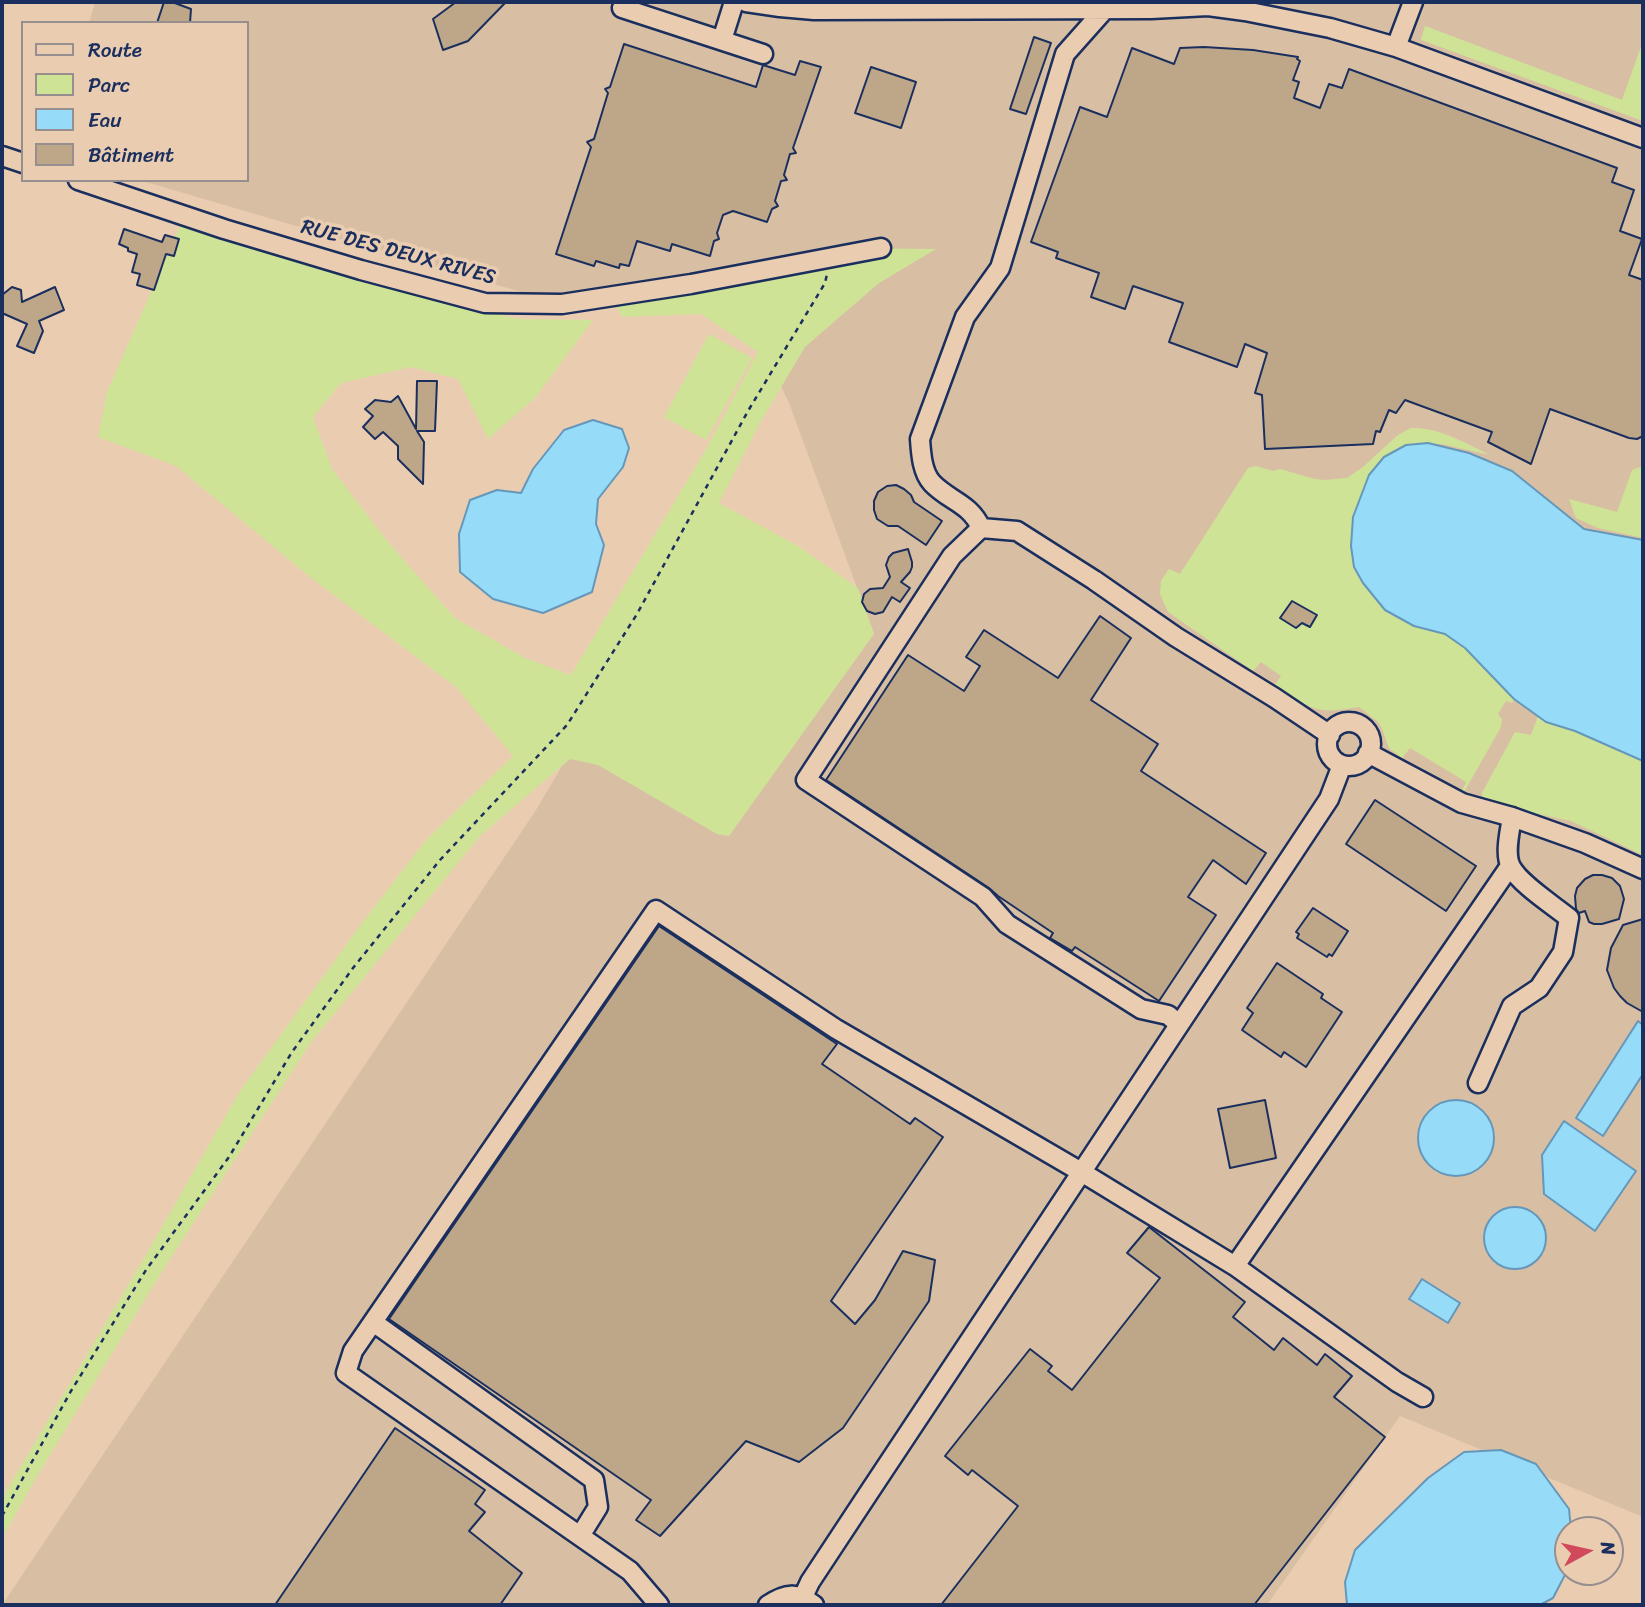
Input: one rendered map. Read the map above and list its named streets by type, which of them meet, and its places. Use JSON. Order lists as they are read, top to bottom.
{
  "streets": {
    "street": ["RUE DES DEUX RIVES"]
  },
  "legend": [
    "Route",
    "Parc",
    "Eau",
    "Bâtiment"
  ],
  "north": "right"
}
